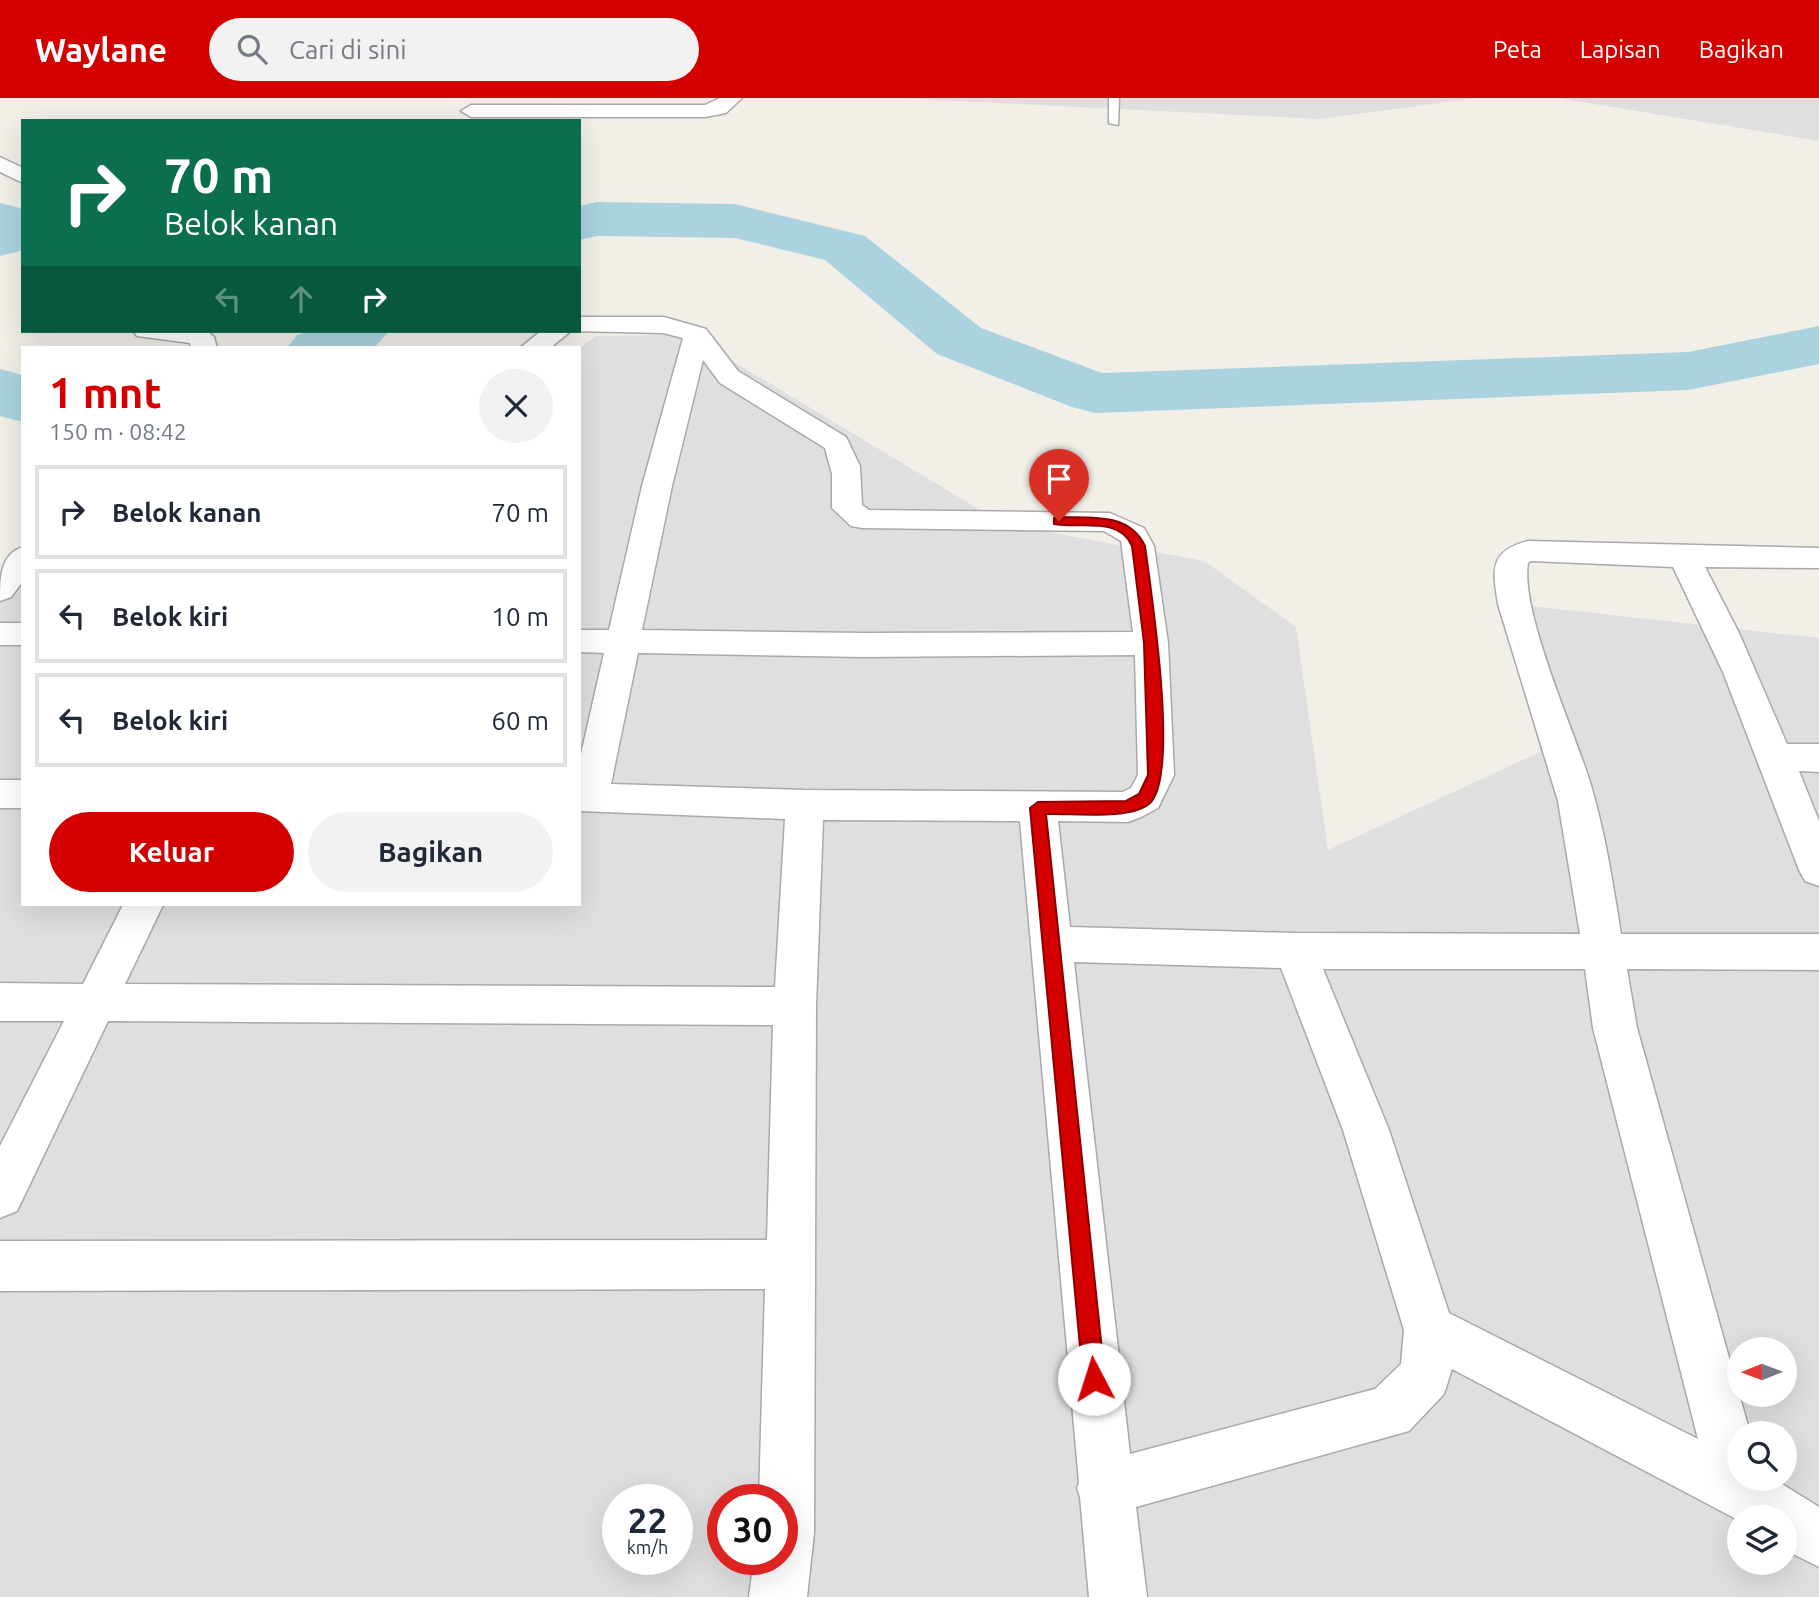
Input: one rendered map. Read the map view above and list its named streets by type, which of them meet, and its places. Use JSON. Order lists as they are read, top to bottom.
{
  "north": "left",
  "page": {
    "header": "Waylane",
    "search": "Cari di sini",
    "nav": ["Peta", "Lapisan", "Bagikan"],
    "turn": ["70 m", "Belok kanan"],
    "heading": ["1 mnt", "150 m · 08:42"],
    "list": [
      {
        "name": "Belok kanan",
        "value": "70 m"
      },
      {
        "name": "Belok kiri",
        "value": "10 m"
      },
      {
        "name": "Belok kiri",
        "value": "60 m"
      }
    ],
    "buttons": ["Keluar", "Bagikan"],
    "speed": "22 km/h",
    "limit": "30"
  }
}
